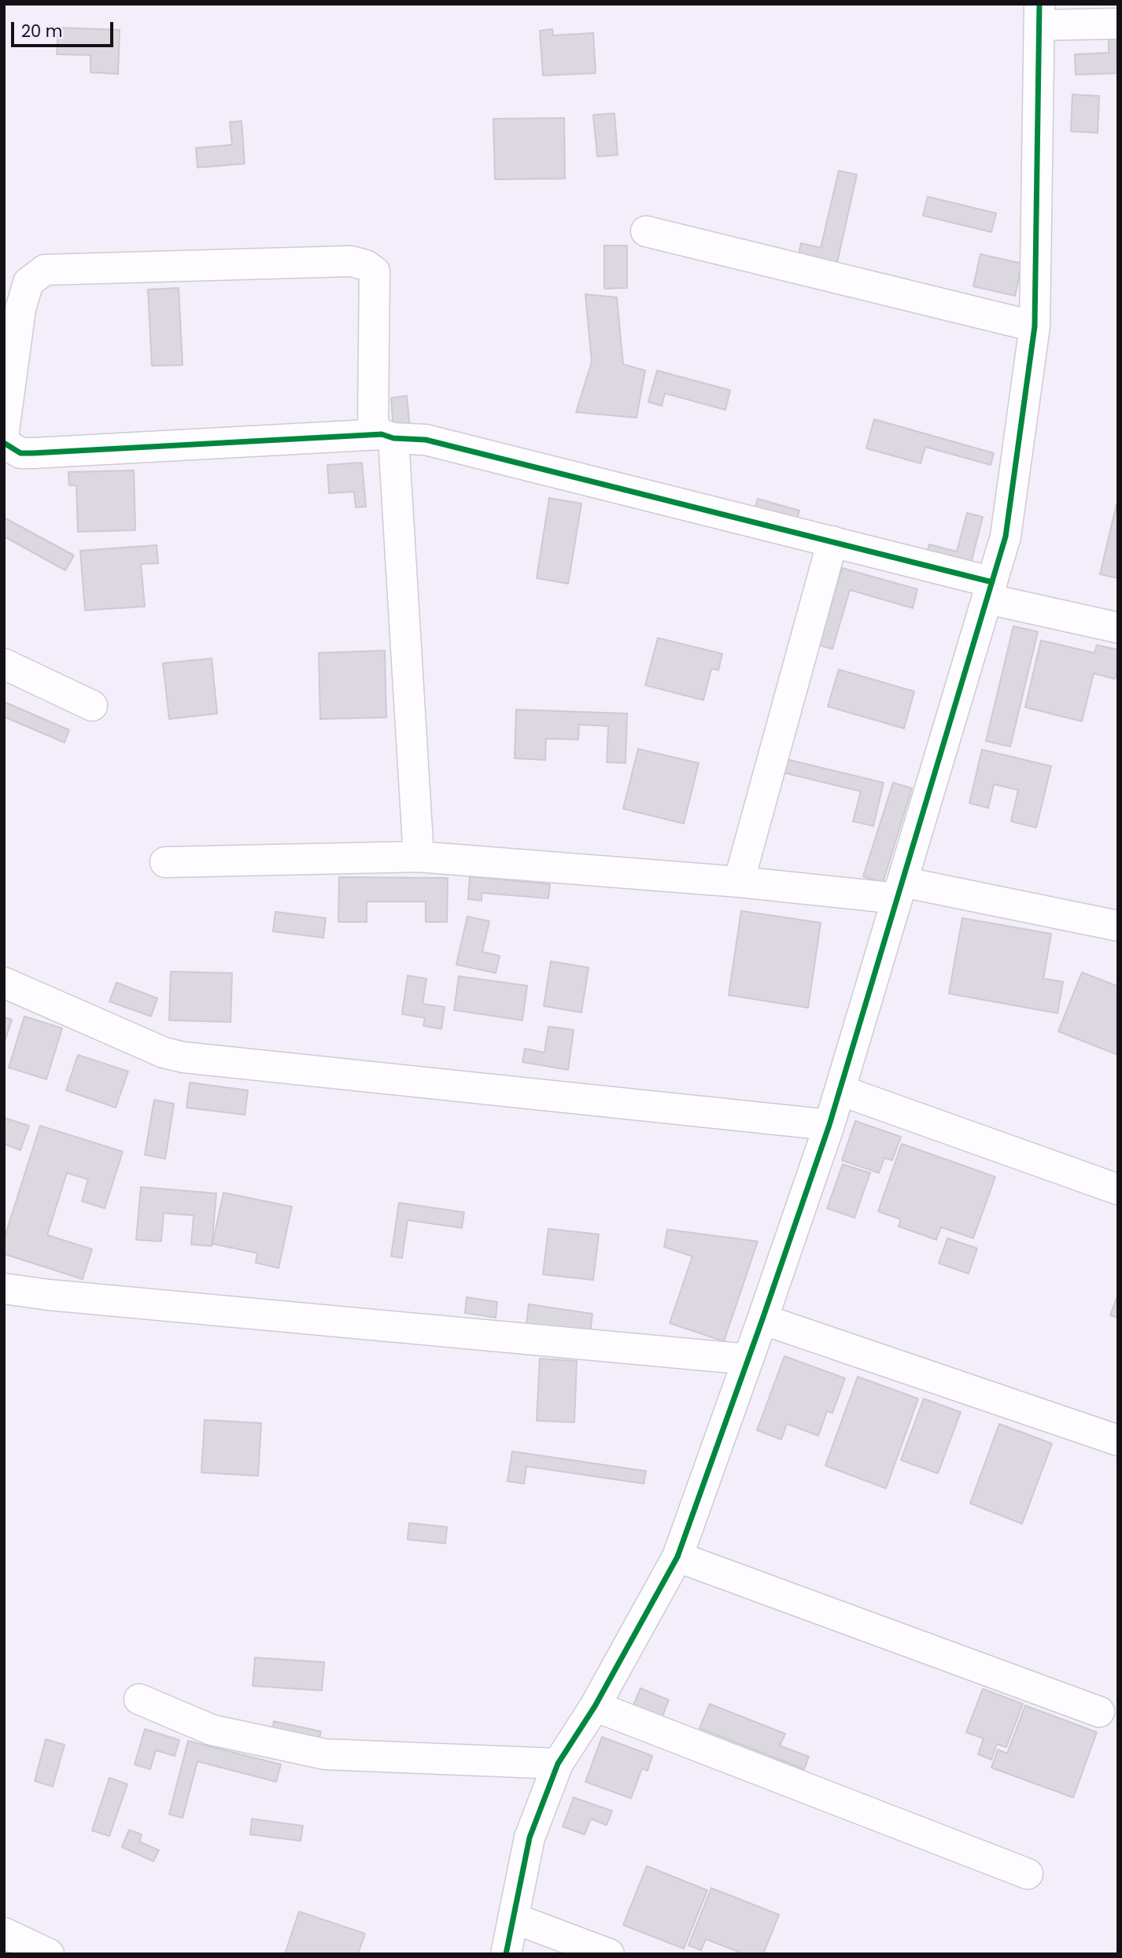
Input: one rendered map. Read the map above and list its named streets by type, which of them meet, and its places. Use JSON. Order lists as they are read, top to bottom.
{
  "scale_bar": "20 m"
}
